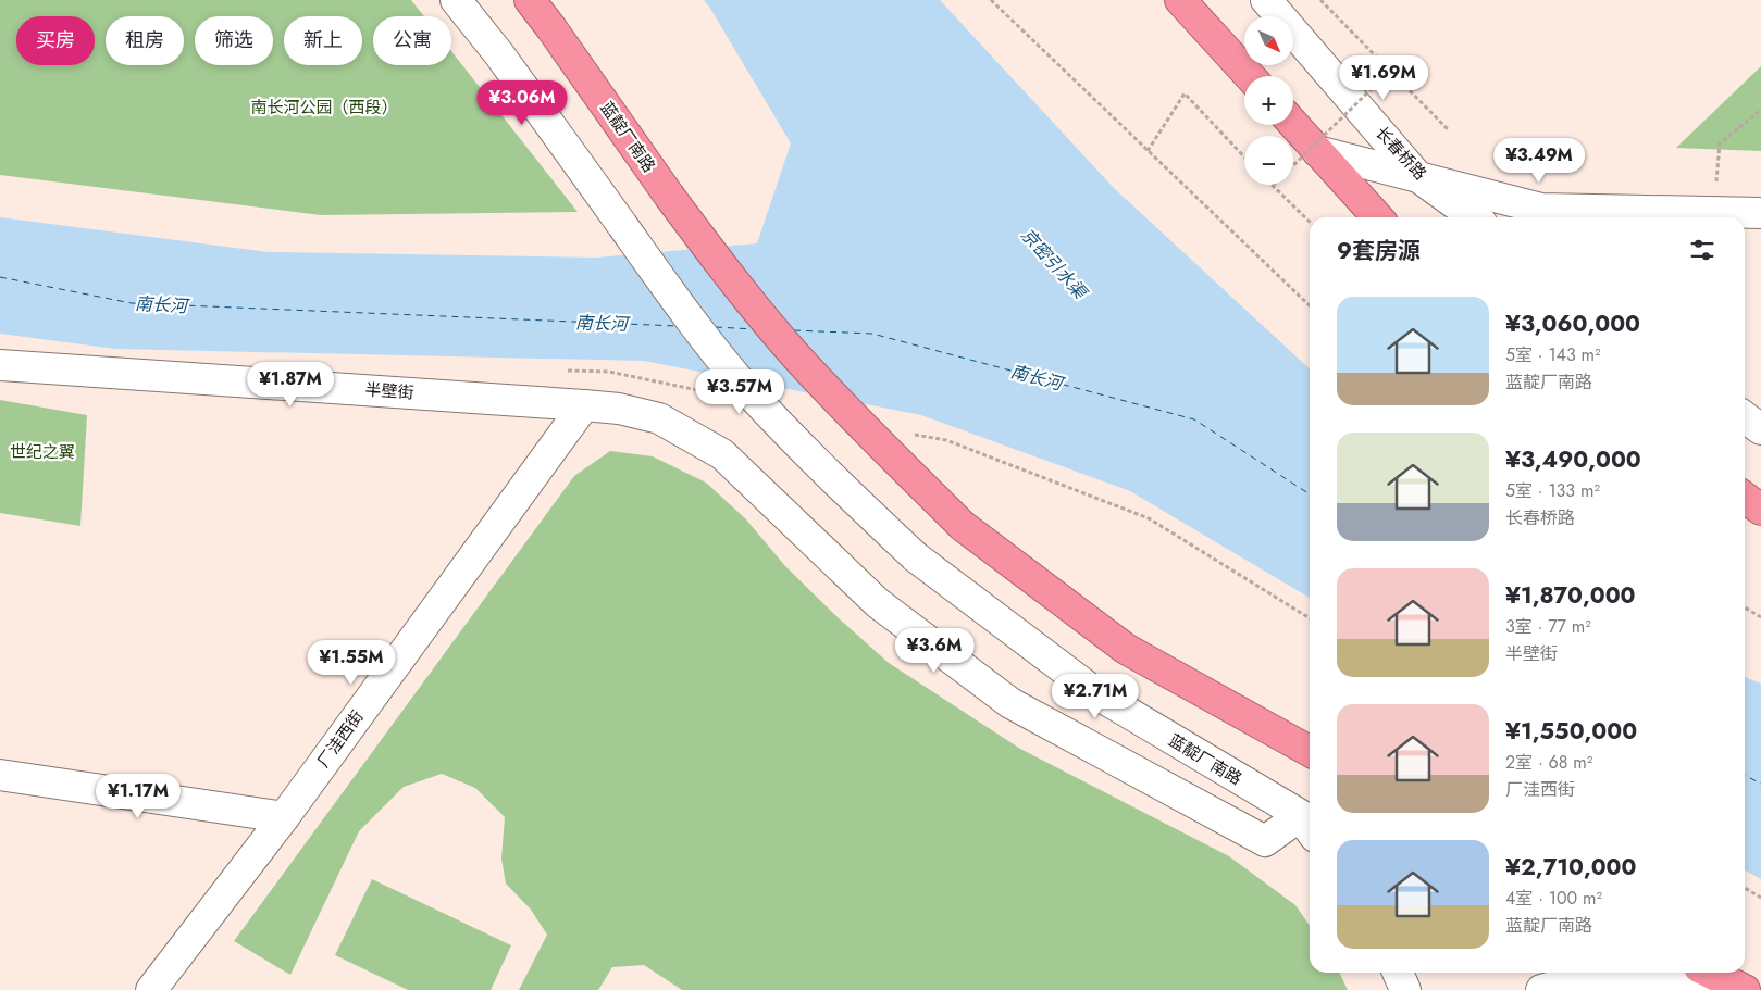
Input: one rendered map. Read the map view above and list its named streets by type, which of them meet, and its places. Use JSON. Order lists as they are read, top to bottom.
{
  "streets": {
    "highway": ["蓝靛厂南路"],
    "street": ["长春桥路", "半壁街", "厂洼西街"]
  },
  "crossings": [
    ["蓝靛厂南路", "半壁街"],
    ["半壁街", "厂洼西街"]
  ],
  "water": ["京密引水渠", "南长河"],
  "parks": ["南长河公园（西段）", "世纪之翼"],
  "north": "bottom right",
  "page": {
    "map_buttons": ["+", "−"],
    "chip": [
      "买房",
      "租房",
      "筛选",
      "新上",
      "公寓"
    ],
    "price": [
      "¥1.69M",
      "¥3.06M",
      "¥3.49M",
      "¥1.87M",
      "¥3.57M",
      "¥3.6M",
      "¥1.55M",
      "¥2.71M",
      "¥1.17M"
    ],
    "heading": "9套房源",
    "list": [
      {
        "name": "¥3,060,000",
        "note": "5室 · 143 m² · 蓝靛厂南路"
      },
      {
        "name": "¥3,490,000",
        "note": "5室 · 133 m² · 长春桥路"
      },
      {
        "name": "¥1,870,000",
        "note": "3室 · 77 m² · 半壁街"
      },
      {
        "name": "¥1,550,000",
        "note": "2室 · 68 m² · 厂洼西街"
      },
      {
        "name": "¥2,710,000",
        "note": "4室 · 100 m² · 蓝靛厂南路"
      }
    ]
  }
}
